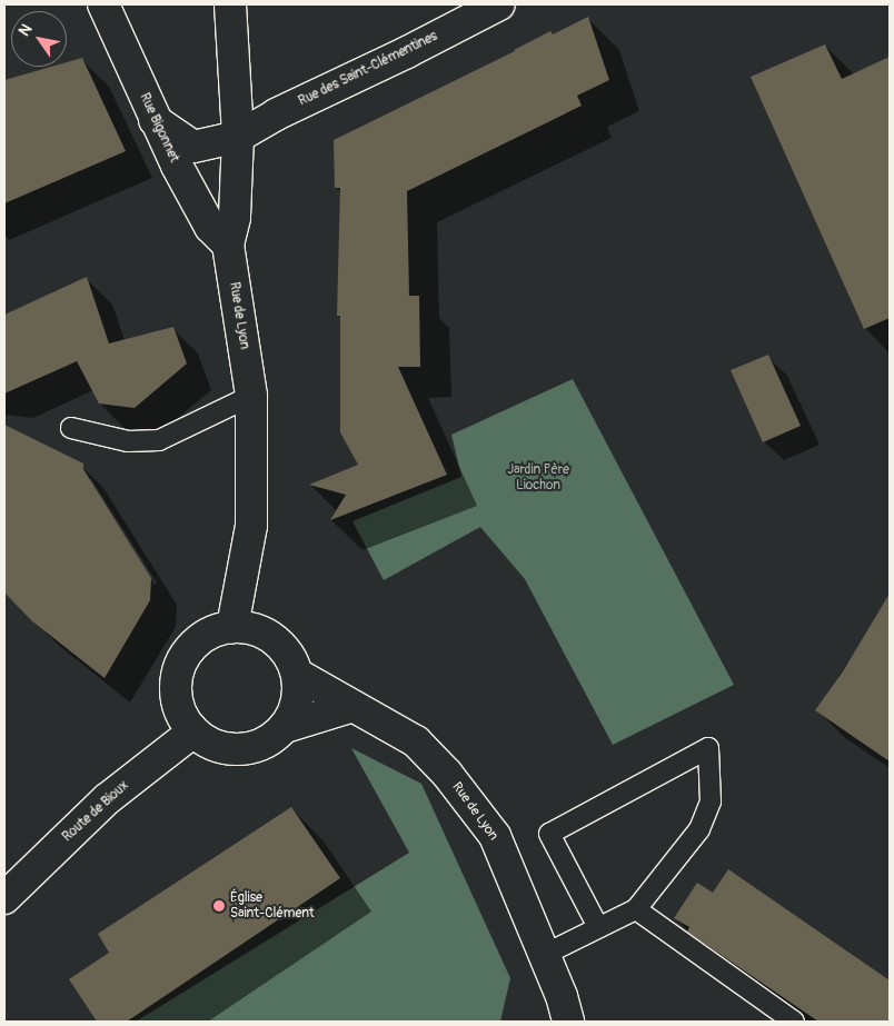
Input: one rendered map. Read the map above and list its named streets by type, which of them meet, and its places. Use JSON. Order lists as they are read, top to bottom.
{
  "streets": {
    "street": [
      "Rue des Saint-Clémentines",
      "Rue Bigonnet",
      "Rue de Lyon",
      "Route de Bioux"
    ]
  },
  "crossings": [
    ["Rue des Saint-Clémentines", "Rue de Lyon"],
    ["Rue Bigonnet", "Rue de Lyon"],
    ["Rue de Lyon", "Route de Bioux"]
  ],
  "parks": ["Jardin Père Liochon"],
  "places": ["Église Saint-Clément"],
  "north": "top left"
}
